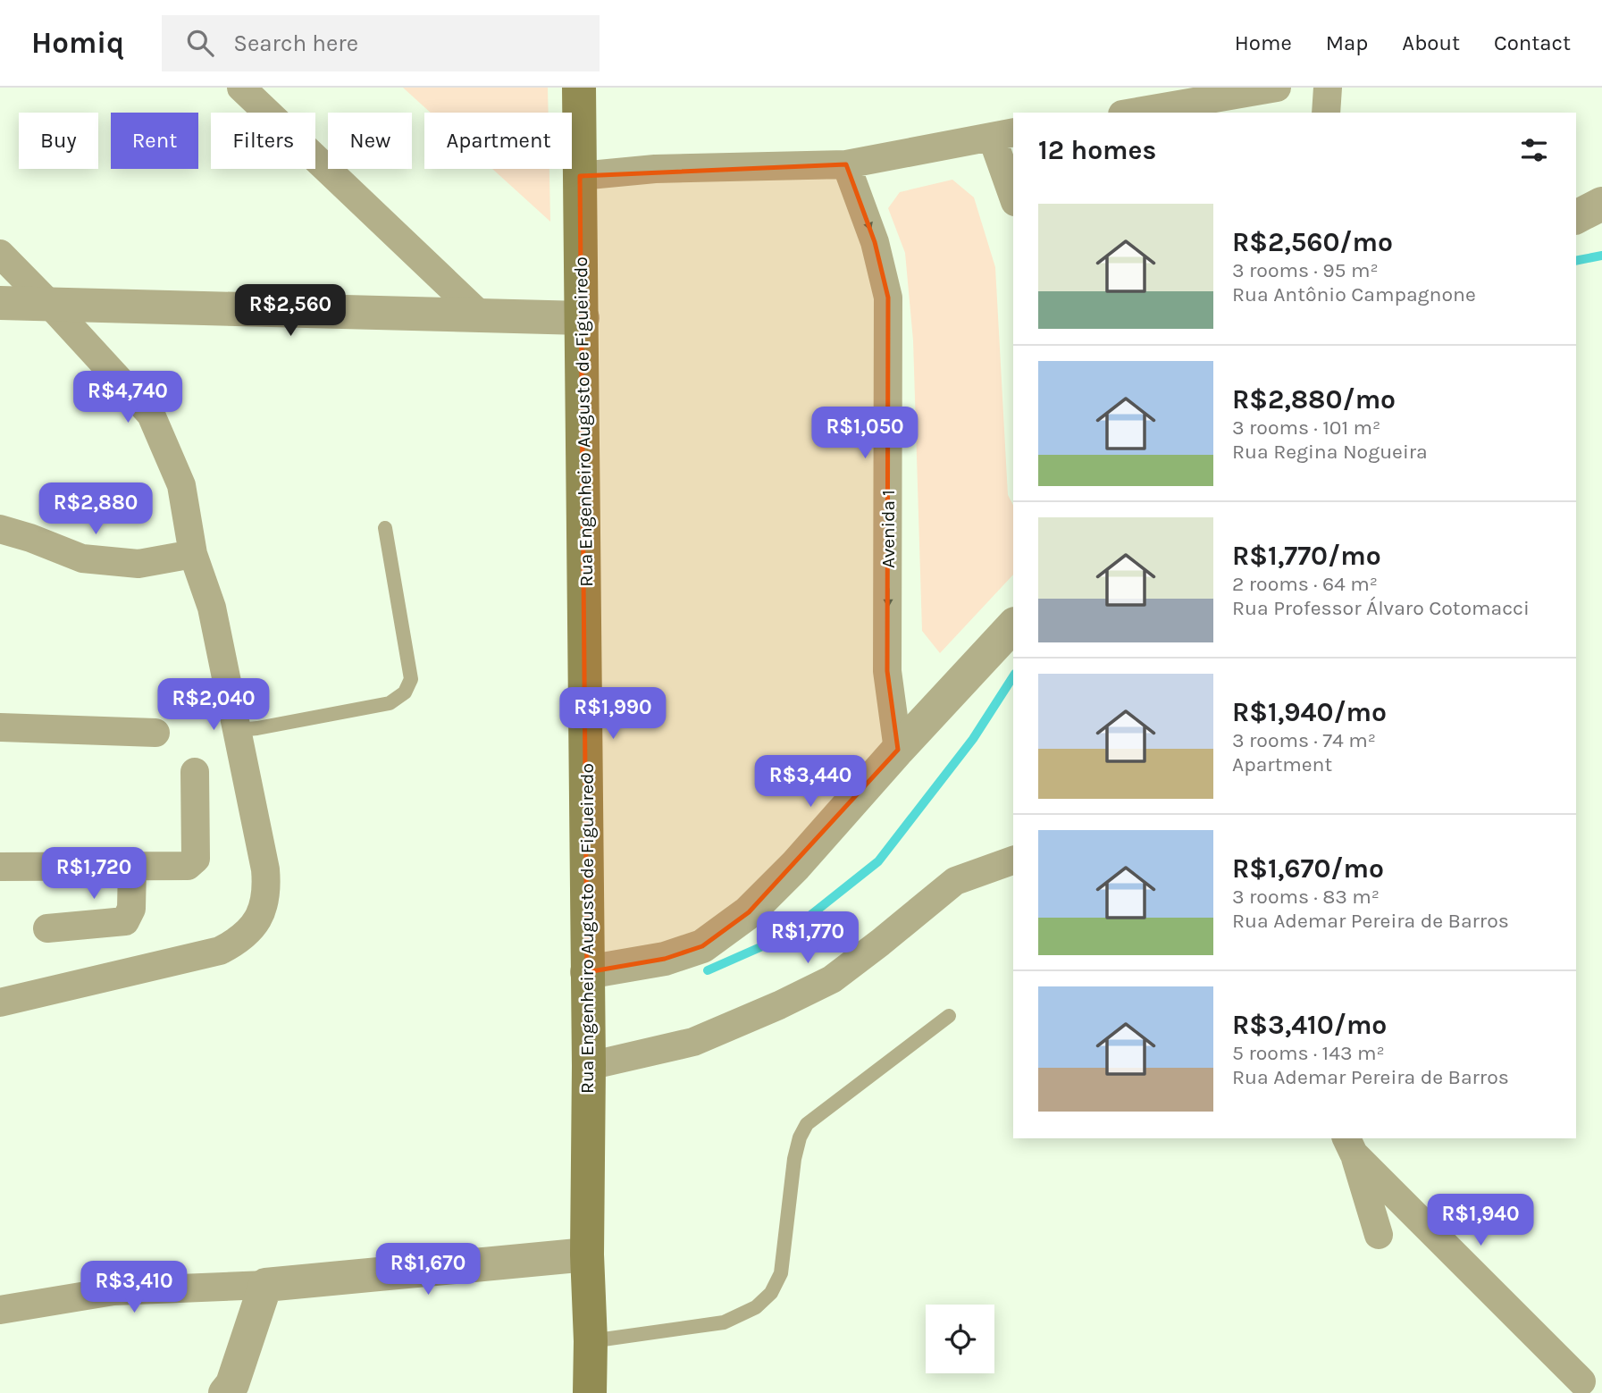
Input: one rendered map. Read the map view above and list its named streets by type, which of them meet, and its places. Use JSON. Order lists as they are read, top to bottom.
{
  "streets": {
    "main road": ["Rua Engenheiro Augusto de Figueiredo"],
    "street": ["Avenida 1"]
  },
  "one_way": ["Avenida 1"],
  "page": {
    "header": "Homiq",
    "search": "Search here",
    "nav": [
      "Home",
      "Map",
      "About",
      "Contact"
    ],
    "chip": [
      "Buy",
      "Rent",
      "Filters",
      "New",
      "Apartment"
    ],
    "heading": "12 homes",
    "list": [
      {
        "name": "R$2,560/mo",
        "note": "3 rooms · 95 m² · Rua Antônio Campagnone"
      },
      {
        "name": "R$2,880/mo",
        "note": "3 rooms · 101 m² · Rua Regina Nogueira"
      },
      {
        "name": "R$1,770/mo",
        "note": "2 rooms · 64 m² · Rua Professor Álvaro Cotomacci"
      },
      {
        "name": "R$1,940/mo",
        "note": "3 rooms · 74 m² · Apartment"
      },
      {
        "name": "R$1,670/mo",
        "note": "3 rooms · 83 m² · Rua Ademar Pereira de Barros"
      },
      {
        "name": "R$3,410/mo",
        "note": "5 rooms · 143 m² · Rua Ademar Pereira de Barros"
      }
    ],
    "price": [
      "R$2,560",
      "R$4,740",
      "R$1,050",
      "R$2,880",
      "R$2,040",
      "R$1,990",
      "R$3,440",
      "R$1,720",
      "R$1,770",
      "R$1,940",
      "R$1,670",
      "R$3,410"
    ]
  }
}
